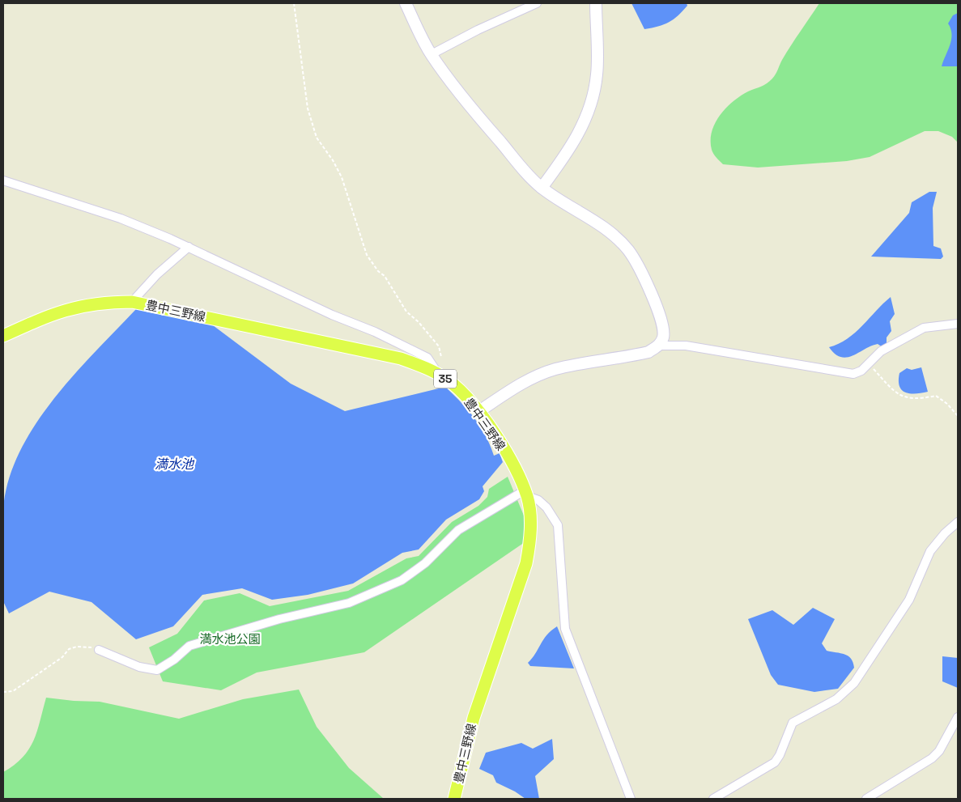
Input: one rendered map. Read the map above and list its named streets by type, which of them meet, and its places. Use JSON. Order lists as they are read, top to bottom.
{
  "streets": {
    "main road": ["豊中三野線", "35"]
  },
  "water": ["満水池"],
  "parks": ["満水池公園"]
}
